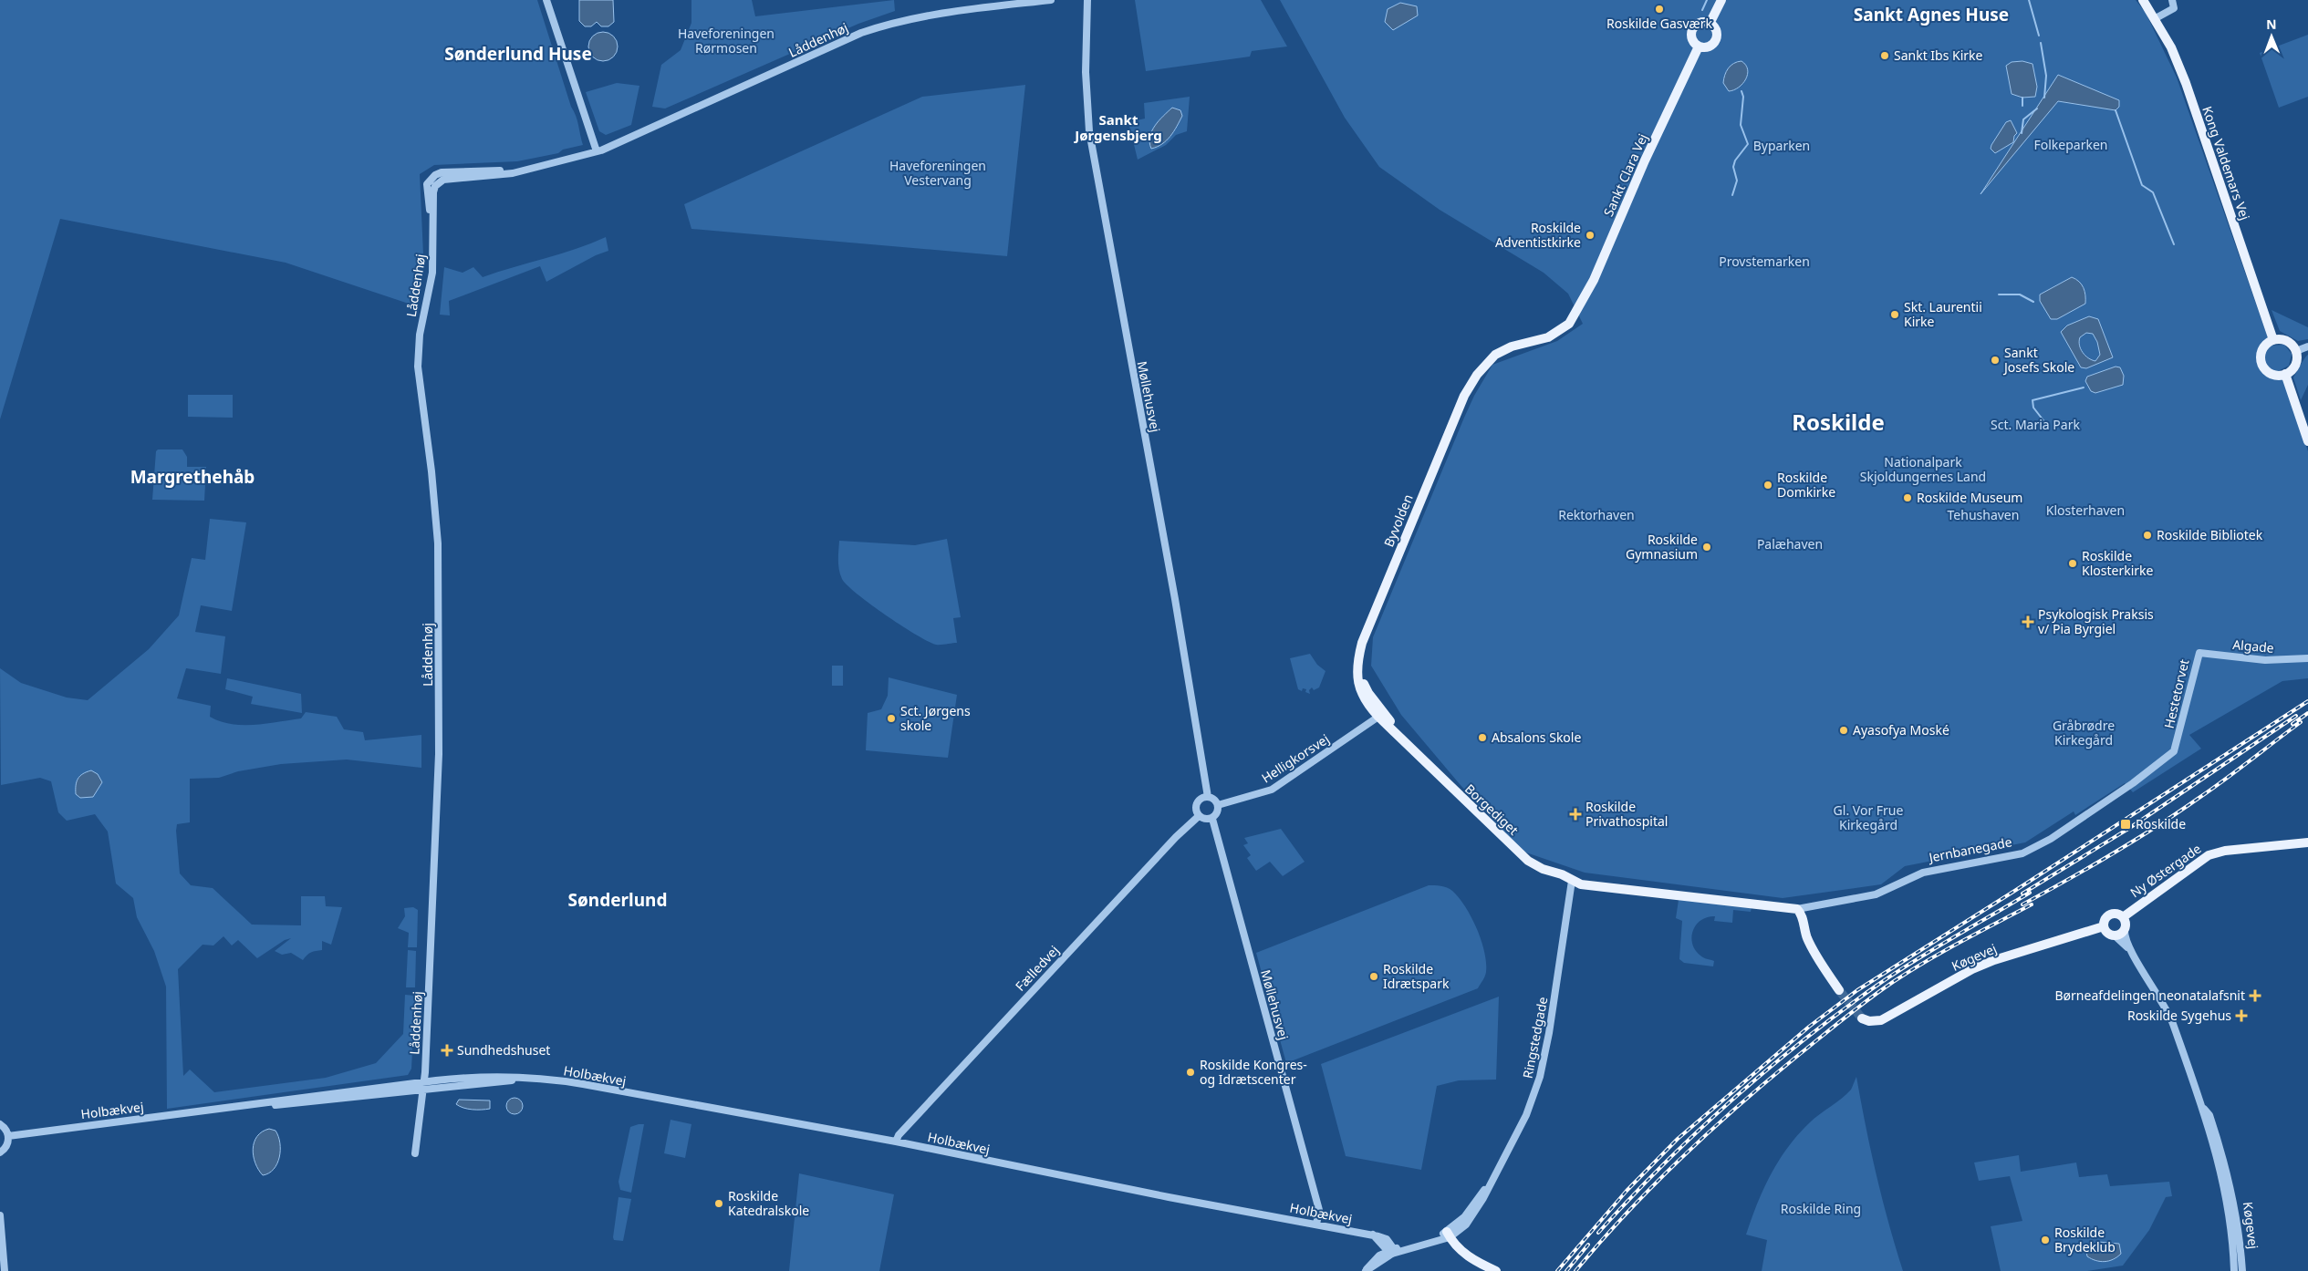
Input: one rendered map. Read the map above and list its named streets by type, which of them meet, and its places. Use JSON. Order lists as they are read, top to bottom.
{
  "streets": {
    "main road": [
      "Kong Valdemars Vej",
      "Sankt Clara Vej",
      "Byvolden",
      "Borgediget",
      "Jernbanegade",
      "Ny Østergade",
      "Køgevej"
    ],
    "street": [
      "Låddenhøj",
      "Møllehusvej",
      "Algade",
      "Hestetorvet",
      "Helligkorsvej",
      "Fælledvej",
      "Ringstedgade",
      "Holbækvej"
    ]
  },
  "crossings": [
    ["Låddenhøj", "Holbækvej"],
    ["Sankt Clara Vej", "Byvolden"],
    ["Møllehusvej", "Helligkorsvej"],
    ["Møllehusvej", "Fælledvej"],
    ["Møllehusvej", "Holbækvej"],
    ["Byvolden", "Helligkorsvej"],
    ["Byvolden", "Borgediget"],
    ["Algade", "Hestetorvet"],
    ["Hestetorvet", "Jernbanegade"],
    ["Helligkorsvej", "Borgediget"],
    ["Helligkorsvej", "Fælledvej"],
    ["Borgediget", "Jernbanegade"],
    ["Borgediget", "Ringstedgade"],
    ["Jernbanegade", "Ringstedgade"],
    ["Ny Østergade", "Køgevej"],
    ["Fælledvej", "Holbækvej"],
    ["Ringstedgade", "Holbækvej"]
  ],
  "districts": [
    "Sankt Agnes Huse",
    "Sønderlund Huse",
    "Sankt Jørgensbjerg",
    "Roskilde",
    "Margrethehåb",
    "Sønderlund"
  ],
  "parks": [
    "Haveforeningen Rørmosen",
    "Folkeparken",
    "Byparken",
    "Haveforeningen Vestervang",
    "Provstemarken",
    "Sct. Maria Park",
    "Nationalpark Skjoldungernes Land",
    "Klosterhaven",
    "Rektorhaven",
    "Tehushaven",
    "Palæhaven",
    "Gråbrødre Kirkegård",
    "Gl. Vor Frue Kirkegård",
    "Roskilde Ring"
  ],
  "places": {
    "other": [
      "Roskilde Gasværk",
      "Sankt Ibs Kirke",
      "Roskilde Adventistkirke",
      "Skt. Laurentii Kirke",
      "Sankt Josefs Skole",
      "Roskilde Domkirke",
      "Roskilde Museum",
      "Roskilde Bibliotek",
      "Roskilde Gymnasium",
      "Roskilde Klosterkirke",
      "Sct. Jørgens skole",
      "Ayasofya Moské",
      "Absalons Skole",
      "Roskilde Idrætspark",
      "Roskilde Kongres- og Idrætscenter",
      "Roskilde Katedralskole",
      "Roskilde Brydeklub"
    ],
    "health": [
      "Psykologisk Praksis v/ Pia Byrgiel",
      "Roskilde Privathospital",
      "Børneafdelingen neonatalafsnit",
      "Roskilde Sygehus",
      "Sundhedshuset"
    ],
    "transit": ["Roskilde"]
  },
  "north": "top"
}
